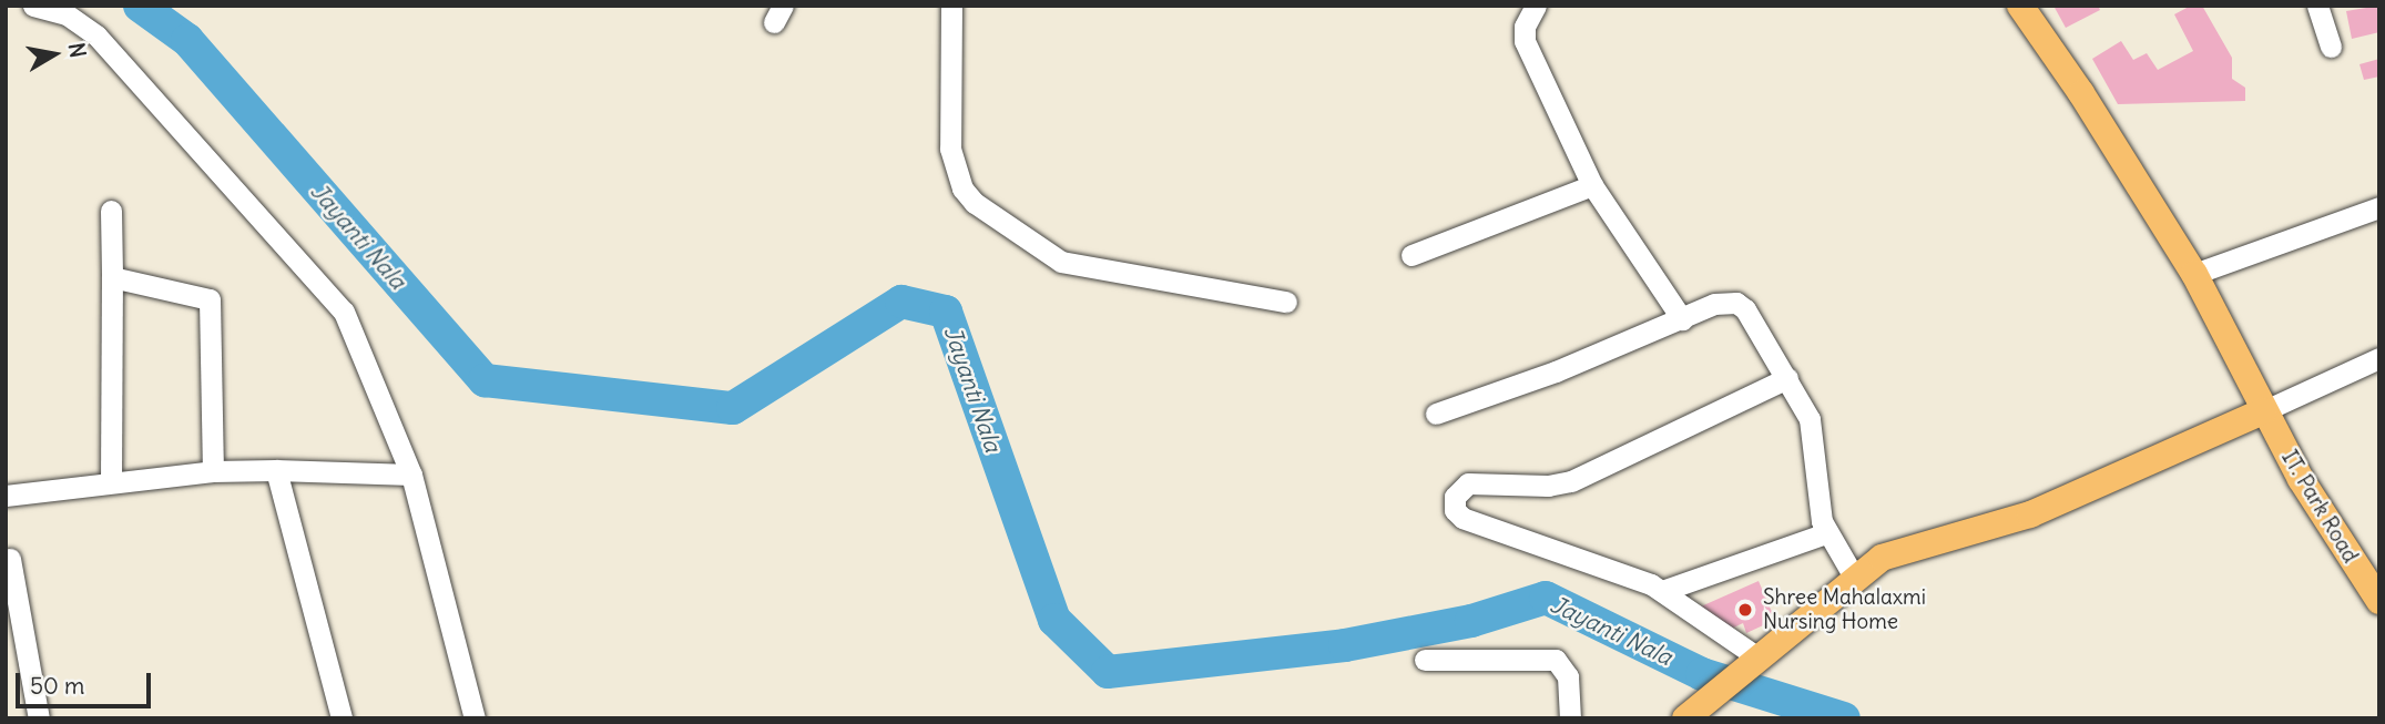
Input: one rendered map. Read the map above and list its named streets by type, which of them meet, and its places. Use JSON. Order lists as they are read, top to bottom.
{
  "streets": {
    "main road": ["IT. Park Road"]
  },
  "water": ["Jayanti Nala"],
  "places": ["Shree Mahalaxmi Nursing Home"],
  "scale_bar": "50 m",
  "north": "right"
}
